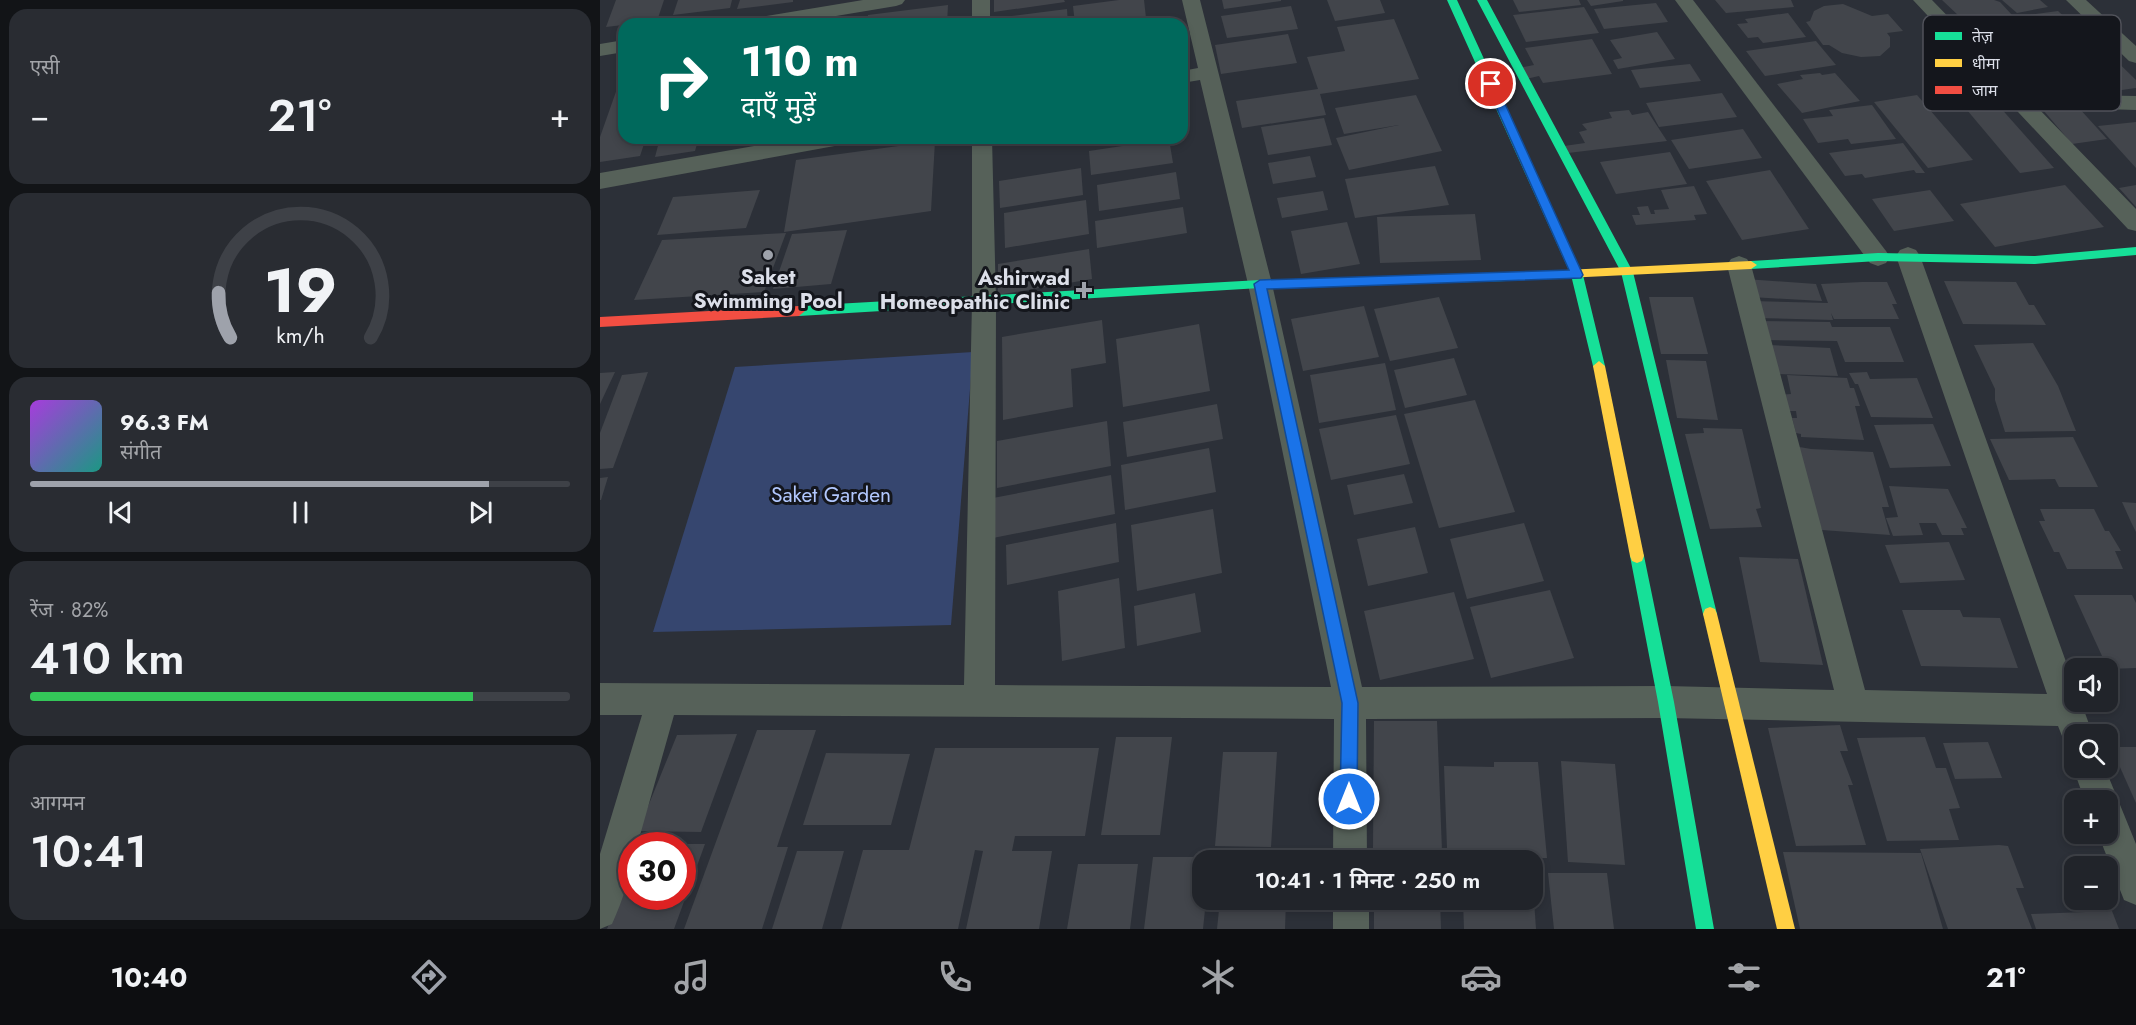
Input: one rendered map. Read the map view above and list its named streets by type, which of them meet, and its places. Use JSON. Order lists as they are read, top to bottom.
{
  "parks": ["Saket Garden"],
  "places": {
    "other": ["Saket Swimming Pool"],
    "health": ["Ashirwad Homeopathic Clinic"]
  },
  "legend": ["तेज़", "धीमा", "जाम"],
  "page": {
    "tile": [
      "एसी",
      ["रेंज · 82%", "410 km"],
      ["आगमन", "10:41"]
    ],
    "turn": ["110 m", "दाएँ मुड़ें"],
    "heat": ["−", "21°", "+"],
    "song": ["96.3 FM", "संगीत"],
    "map_buttons": ["+", "−"],
    "limit": "30",
    "trip": "10:41 · 1 मिनट · 250 m",
    "tabs": ["10:40", "21°"],
    "gauge": ["19", "km/h"]
  }
}
